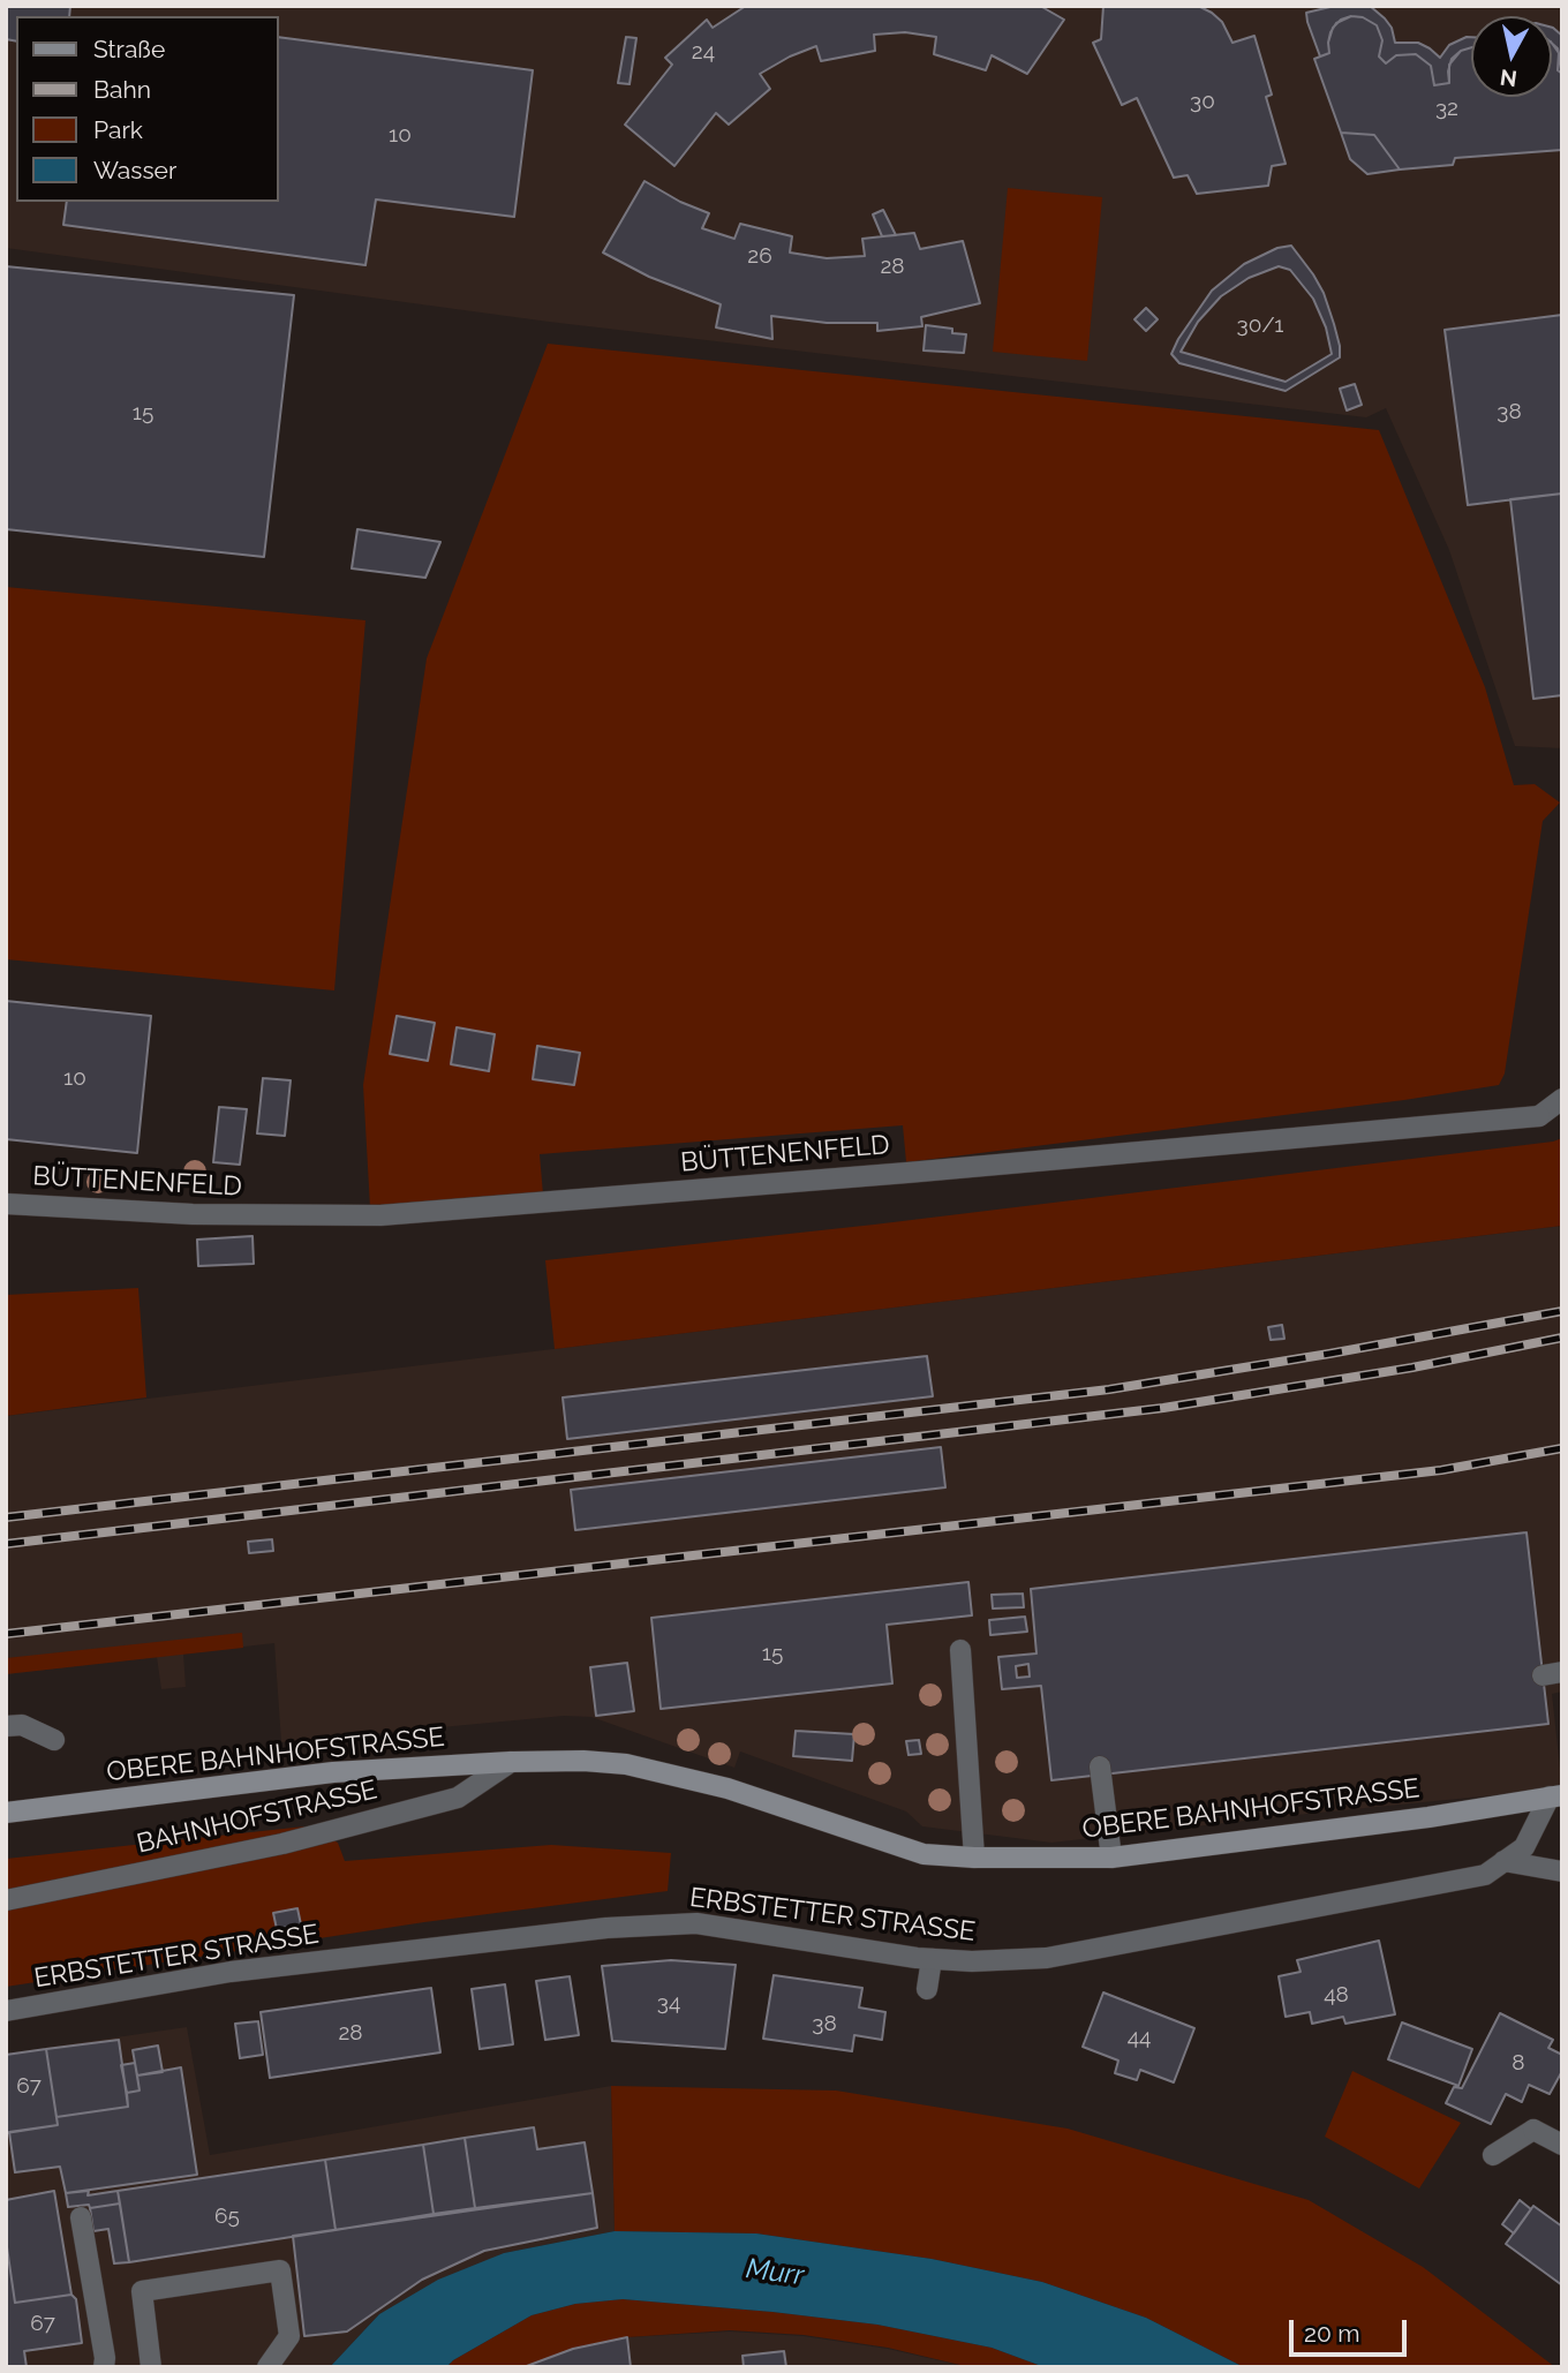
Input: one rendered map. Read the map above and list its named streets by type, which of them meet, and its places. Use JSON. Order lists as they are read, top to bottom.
{
  "streets": {
    "street": [
      "BÜTTENENFELD",
      "OBERE BAHNHOFSTRASSE",
      "BAHNHOFSTRASSE",
      "ERBSTETTER STRASSE"
    ]
  },
  "crossings": [
    ["OBERE BAHNHOFSTRASSE", "BAHNHOFSTRASSE"],
    ["OBERE BAHNHOFSTRASSE", "ERBSTETTER STRASSE"]
  ],
  "water": ["Murr"],
  "house_numbers": [
    "24",
    "30",
    "32",
    "10",
    "26",
    "28",
    "30/1",
    "38",
    "15",
    "10",
    "15",
    "48",
    "34",
    "38",
    "28",
    "44",
    "8",
    "67",
    "65",
    "67"
  ],
  "legend": [
    "Straße",
    "Bahn",
    "Park",
    "Wasser"
  ],
  "scale_bar": "20 m",
  "north": "bottom"
}
